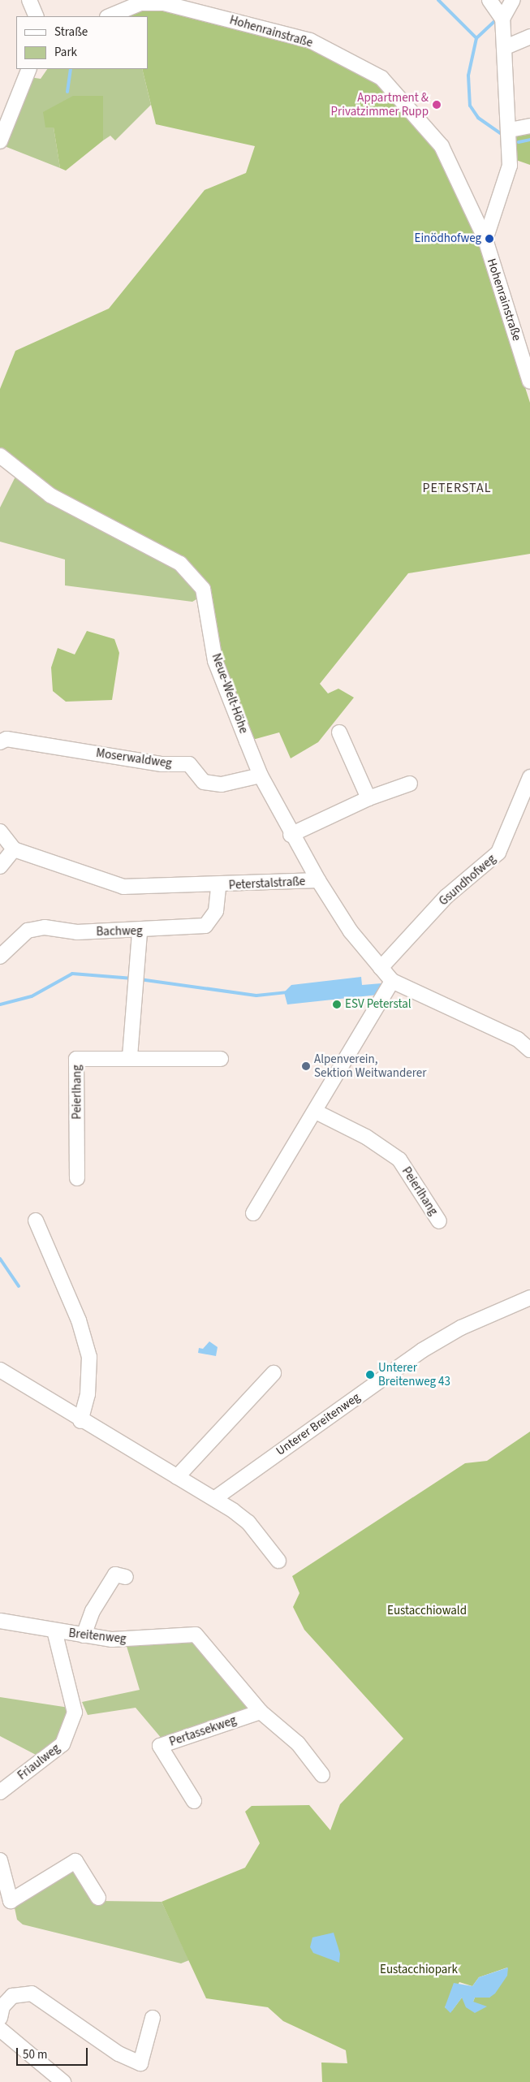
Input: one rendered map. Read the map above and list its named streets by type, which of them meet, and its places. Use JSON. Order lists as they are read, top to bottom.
{
  "streets": {
    "street": [
      "Hohenrainstraße",
      "Neue-Welt-Höhe",
      "Moserwaldweg",
      "Gsundhofweg",
      "Peterstalstraße",
      "Bachweg",
      "Peierlhang",
      "Unterer Breitenweg",
      "Breitenweg",
      "Pertassekweg",
      "Friaulweg"
    ]
  },
  "crossings": [
    ["Neue-Welt-Höhe", "Moserwaldweg"],
    ["Neue-Welt-Höhe", "Peterstalstraße"],
    ["Gsundhofweg", "Peterstalstraße"],
    ["Peterstalstraße", "Bachweg"],
    ["Breitenweg", "Pertassekweg"],
    ["Breitenweg", "Friaulweg"]
  ],
  "districts": ["PETERSTAL"],
  "parks": ["Eustacchiowald", "Eustacchiopark"],
  "places": [
    "Appartment & Privatzimmer Rupp",
    "Einödhofweg",
    "ESV Peterstal",
    "Alpenverein, Sektion Weitwanderer",
    "Unterer Breitenweg 43"
  ],
  "legend": ["Straße", "Park"],
  "scale_bar": "50 m"
}
